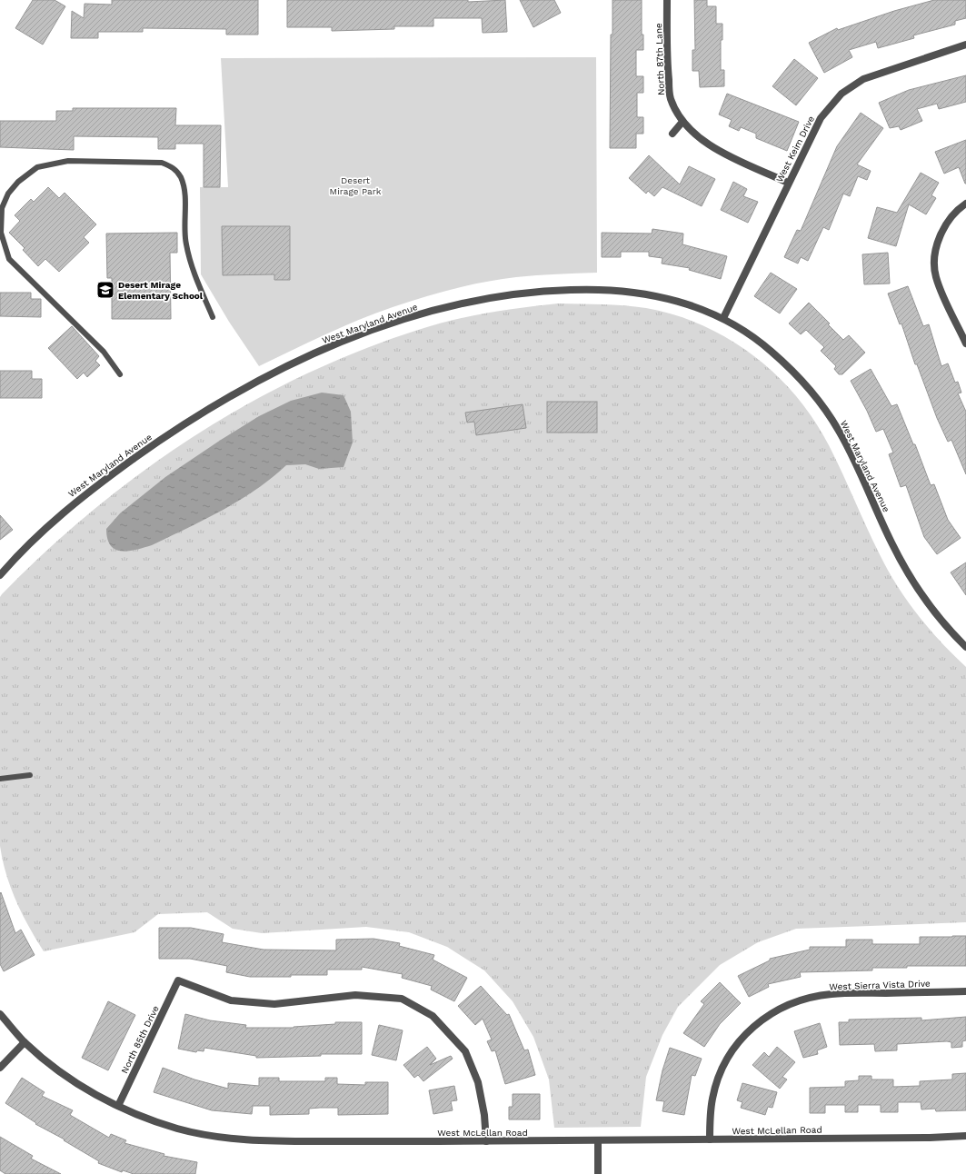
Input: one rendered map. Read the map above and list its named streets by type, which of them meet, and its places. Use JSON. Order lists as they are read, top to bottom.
{
  "streets": {
    "street": [
      "North 87th Lane",
      "West Keim Drive",
      "West Maryland Avenue",
      "West Sierra Vista Drive",
      "North 85th Drive",
      "West McLellan Road"
    ]
  },
  "crossings": [
    ["North 87th Lane", "West Keim Drive"],
    ["West Keim Drive", "West Maryland Avenue"],
    ["West Sierra Vista Drive", "West McLellan Road"],
    ["North 85th Drive", "West McLellan Road"]
  ],
  "parks": ["Desert Mirage Park"],
  "places": {
    "school or university": ["Desert Mirage Elementary School"]
  }
}
